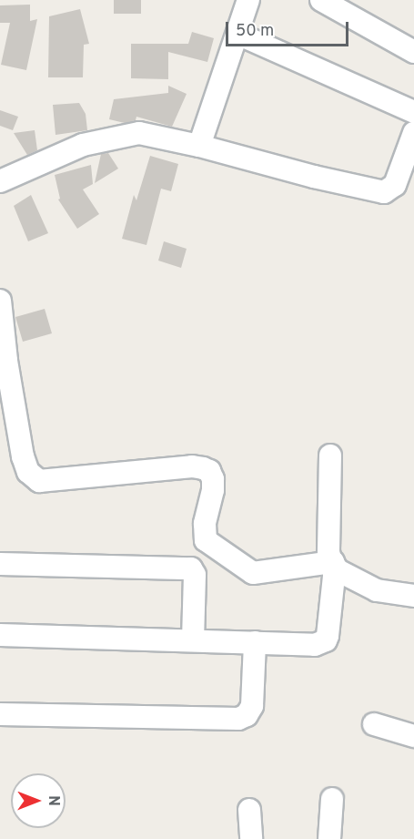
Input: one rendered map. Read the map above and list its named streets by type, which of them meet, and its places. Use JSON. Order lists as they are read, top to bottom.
{
  "scale_bar": "50 m",
  "north": "right"
}
